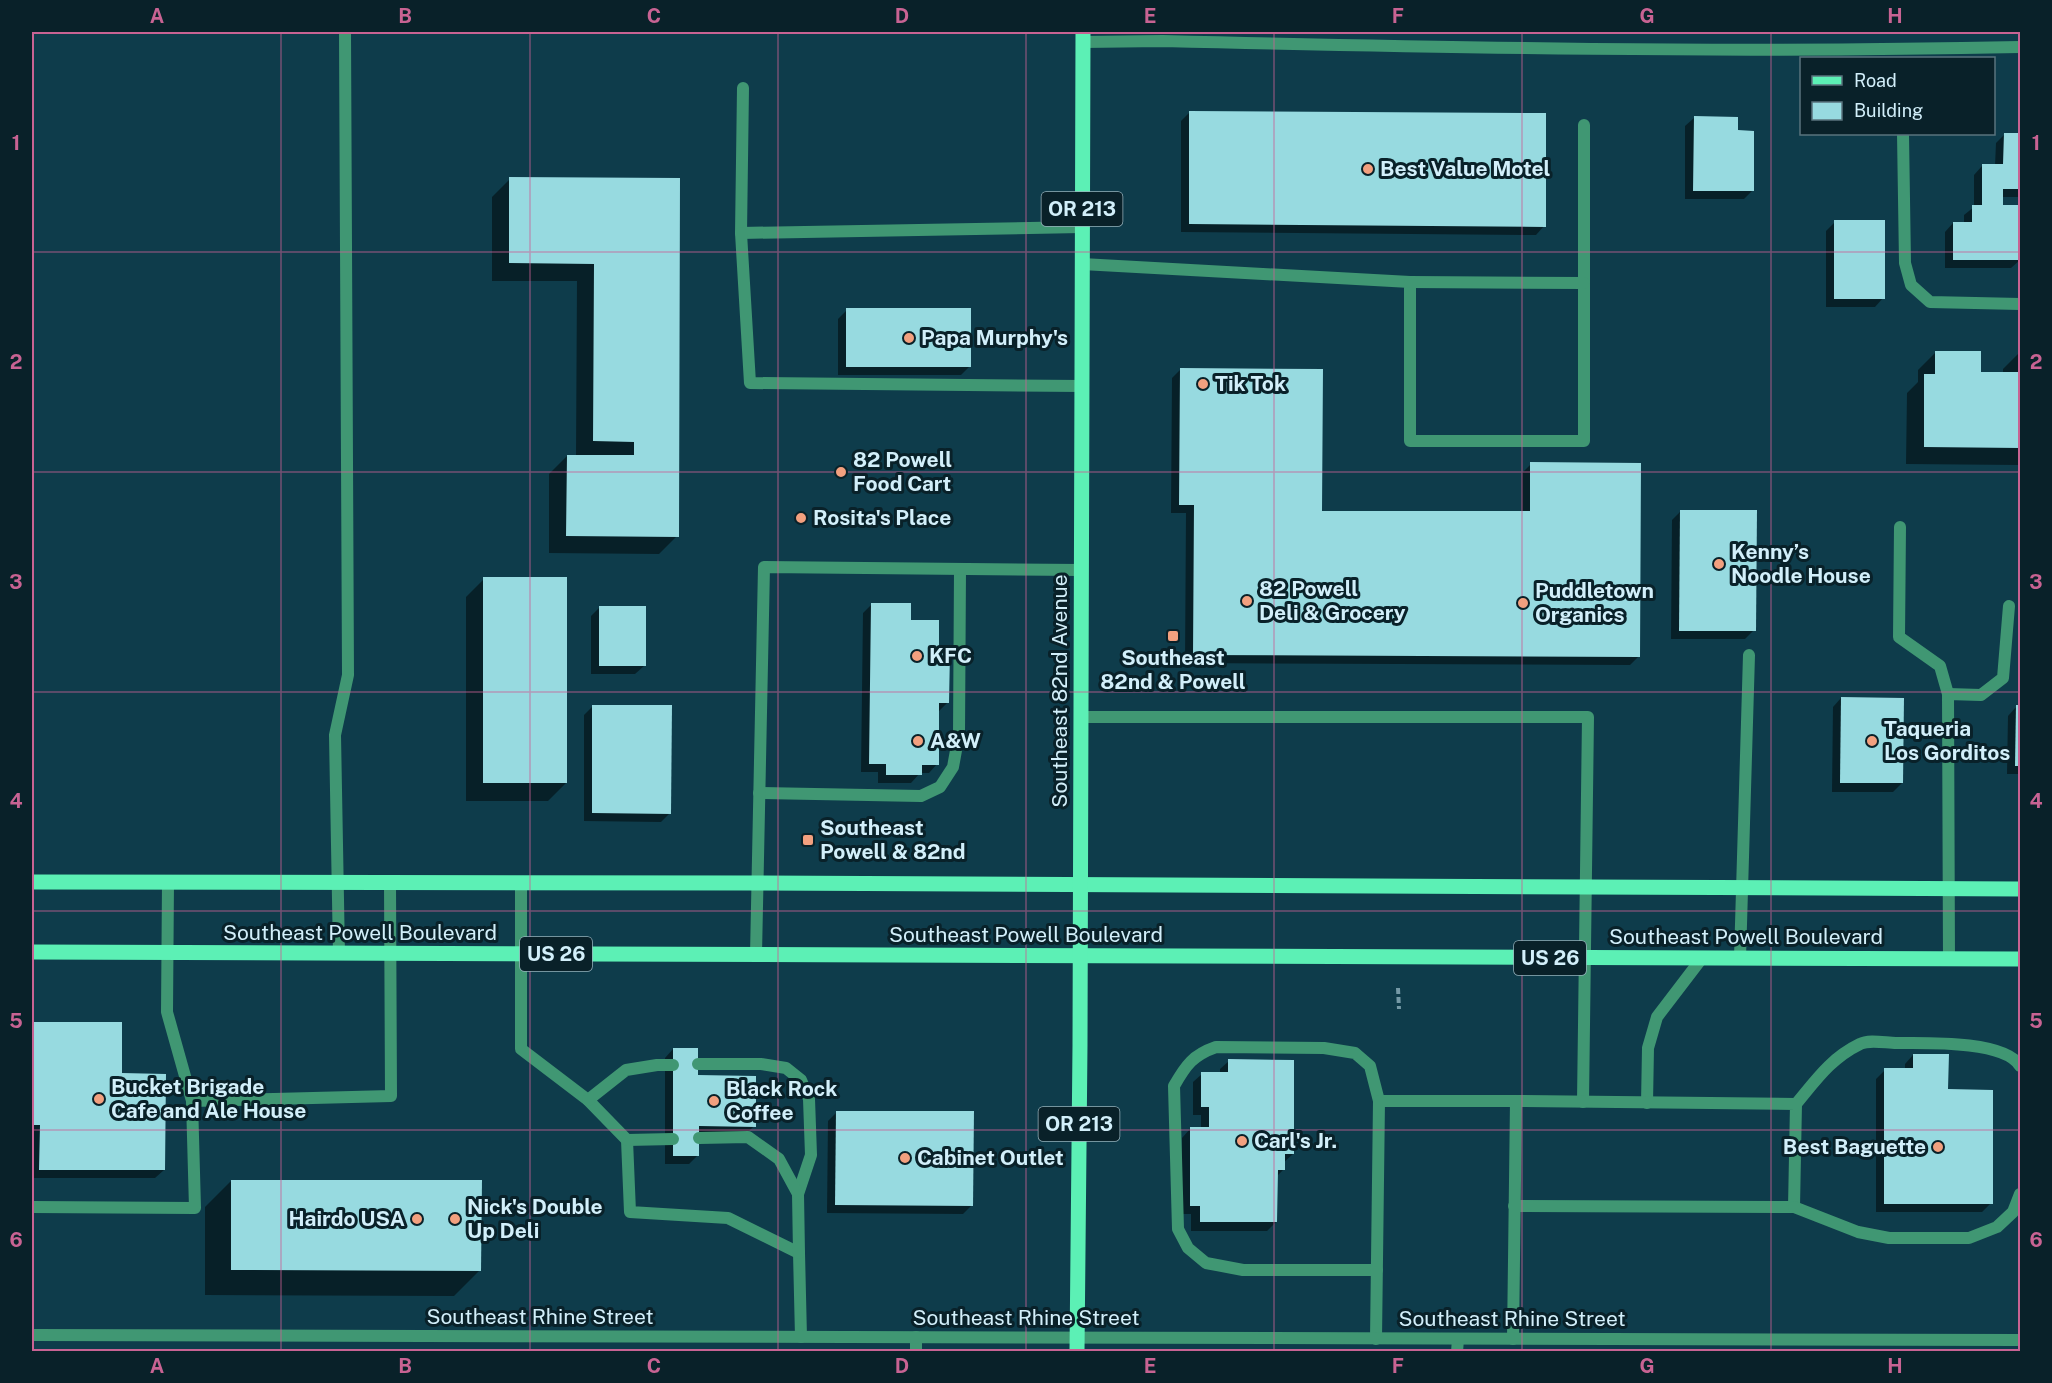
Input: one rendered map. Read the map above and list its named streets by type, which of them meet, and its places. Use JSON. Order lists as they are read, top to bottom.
{
  "streets": {
    "main road": [
      "OR 213",
      "Southeast 82nd Avenue",
      "Southeast Powell Boulevard",
      "US 26"
    ],
    "street": ["Southeast Rhine Street"]
  },
  "crossings": [
    ["Southeast 82nd Avenue", "Southeast Powell Boulevard"],
    ["Southeast 82nd Avenue", "Southeast Rhine Street"]
  ],
  "places": {
    "other": [
      "Best Value Motel",
      "Papa Murphy's",
      "Tik Tok",
      "82 Powell Food Cart",
      "Rosita's Place",
      "Kenny’s Noodle House",
      "82 Powell Deli & Grocery",
      "Puddletown Organics",
      "KFC",
      "A&W",
      "Taqueria Los Gorditos",
      "Bucket Brigade Cafe and Ale House",
      "Black Rock Coffee",
      "Carl's Jr.",
      "Best Baguette",
      "Cabinet Outlet",
      "Hairdo USA",
      "Nick's Double Up Deli"
    ],
    "transit": ["Southeast 82nd & Powell", "Southeast Powell & 82nd"]
  },
  "legend": ["Road", "Building"],
  "grid": {
    "columns": [
      "A",
      "B",
      "C",
      "D",
      "E",
      "F",
      "G",
      "H"
    ],
    "rows": [
      "1",
      "2",
      "3",
      "4",
      "5",
      "6"
    ]
  }
}
